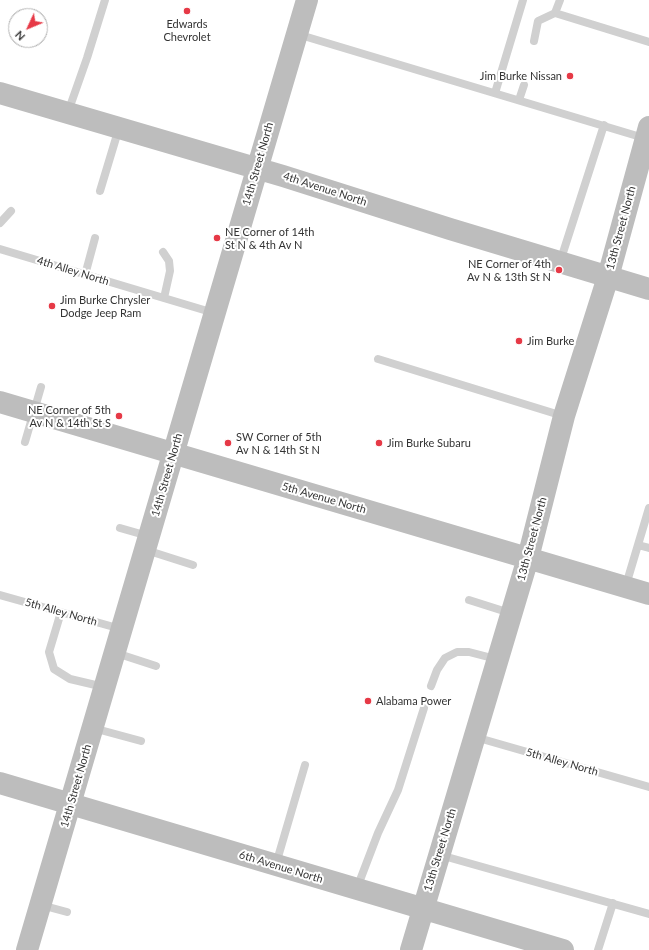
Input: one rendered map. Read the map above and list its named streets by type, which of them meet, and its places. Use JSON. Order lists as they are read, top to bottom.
{
  "streets": {
    "street": [
      "14th Street North",
      "4th Avenue North",
      "13th Street North",
      "5th Avenue North",
      "6th Avenue North"
    ],
    "lane": ["4th Alley North", "5th Alley North"]
  },
  "crossings": [
    ["14th Street North", "4th Avenue North"],
    ["14th Street North", "4th Alley North"],
    ["14th Street North", "5th Avenue North"],
    ["14th Street North", "5th Alley North"],
    ["14th Street North", "6th Avenue North"],
    ["4th Avenue North", "13th Street North"],
    ["13th Street North", "5th Avenue North"],
    ["13th Street North", "5th Alley North"],
    ["13th Street North", "6th Avenue North"]
  ],
  "places": [
    "Edwards Chevrolet",
    "Jim Burke Nissan",
    "NE Corner of 14th St N & 4th Av N",
    "NE Corner of 4th Av N & 13th St N",
    "Jim Burke Chrysler Dodge Jeep Ram",
    "Jim Burke",
    "NE Corner of 5th Av N & 14th St S",
    "SW Corner of 5th Av N & 14th St N",
    "Jim Burke Subaru",
    "Alabama Power"
  ],
  "north": "bottom left"
}
